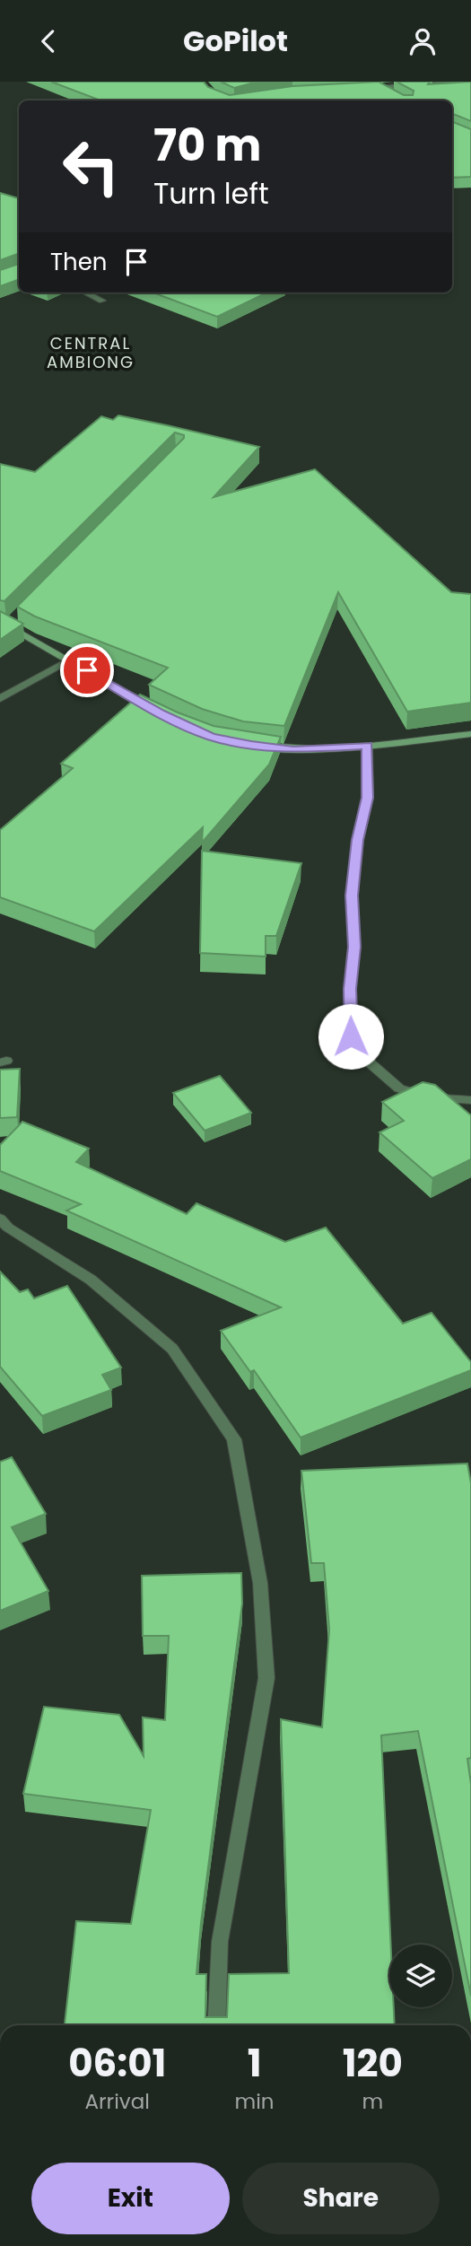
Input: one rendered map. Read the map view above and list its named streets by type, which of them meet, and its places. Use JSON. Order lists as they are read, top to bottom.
{
  "districts": ["CENTRAL AMBIONG"],
  "page": {
    "header": "GoPilot",
    "turn": ["70 m", "Turn left"],
    "then": "Then",
    "eta": [
      "06:01",
      "Arrival",
      "1",
      "min",
      "120",
      "m"
    ],
    "buttons": ["Exit", "Share"]
  }
}
